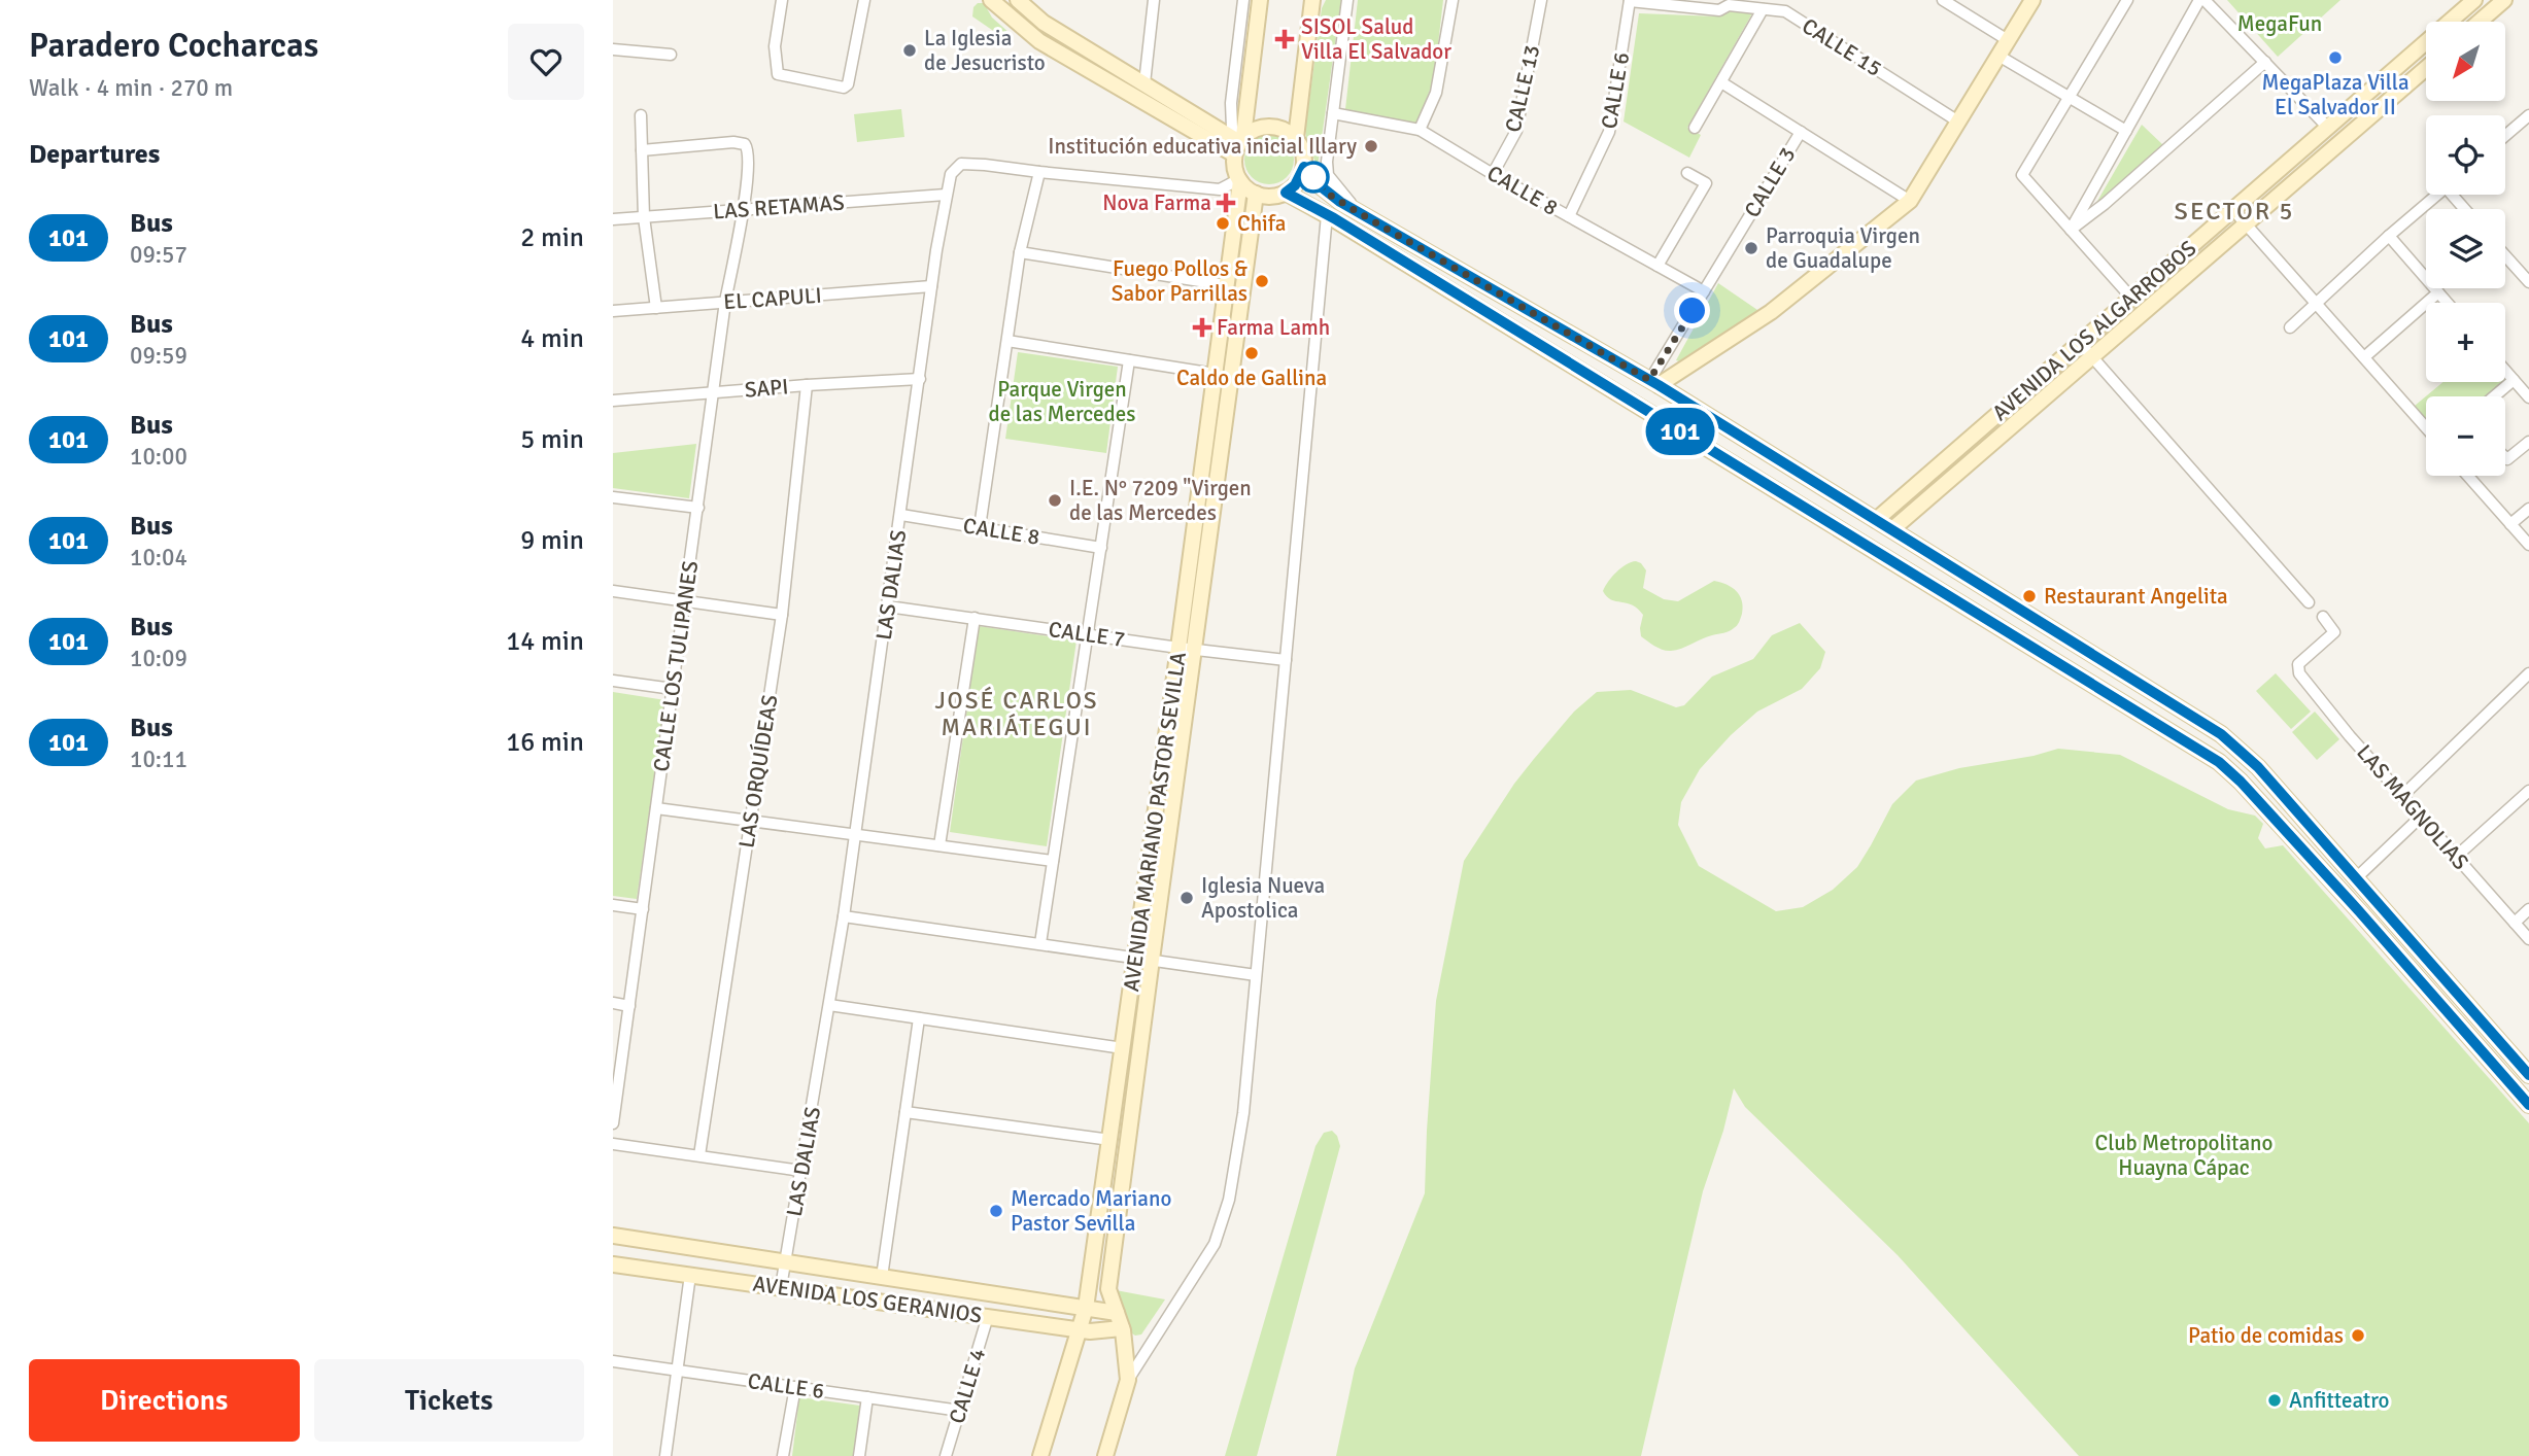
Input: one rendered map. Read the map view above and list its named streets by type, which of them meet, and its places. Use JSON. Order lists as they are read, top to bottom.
{
  "streets": {
    "main road": ["AVENIDA LOS ALGARROBOS", "AVENIDA MARIANO PASTOR SEVILLA", "AVENIDA LOS GERANIOS"],
    "street": [
      "CALLE 15",
      "CALLE 13",
      "CALLE 6",
      "CALLE 3",
      "CALLE 8",
      "LAS RETAMAS",
      "EL CAPULI",
      "SAPI",
      "LAS DALIAS",
      "CALLE 7",
      "CALLE LOS TULIPANES",
      "LAS ORQUÍDEAS",
      "LAS MAGNOLIAS",
      "CALLE 4"
    ]
  },
  "crossings": [
    ["CALLE 15", "CALLE 6"],
    ["CALLE 13", "CALLE 8"],
    ["CALLE 6", "CALLE 8"],
    ["CALLE 6", "CALLE 4"],
    ["CALLE 3", "CALLE 8"],
    ["CALLE 8", "LAS DALIAS"],
    ["LAS RETAMAS", "LAS DALIAS"],
    ["LAS RETAMAS", "CALLE LOS TULIPANES"],
    ["EL CAPULI", "LAS DALIAS"],
    ["EL CAPULI", "CALLE LOS TULIPANES"],
    ["SAPI", "LAS DALIAS"],
    ["SAPI", "CALLE LOS TULIPANES"],
    ["SAPI", "LAS ORQUÍDEAS"],
    ["LAS DALIAS", "CALLE 7"],
    ["LAS DALIAS", "AVENIDA MARIANO PASTOR SEVILLA"],
    ["LAS DALIAS", "AVENIDA LOS GERANIOS"],
    ["CALLE 7", "AVENIDA MARIANO PASTOR SEVILLA"],
    ["AVENIDA MARIANO PASTOR SEVILLA", "AVENIDA LOS GERANIOS"],
    ["AVENIDA LOS GERANIOS", "CALLE 4"]
  ],
  "districts": ["SECTOR 5", "JOSÉ CARLOS MARIÁTEGUI"],
  "parks": ["MegaFun", "Parque Virgen de las Mercedes", "Club Metropolitano Huayna Cápac"],
  "places": {
    "health": ["SISOL Salud Villa El Salvador", "Nova Farma", "Farma Lamh"],
    "other": [
      "La Iglesia de Jesucristo",
      "MegaPlaza Villa El Salvador II",
      "Institución educativa inicial Illary",
      "Chifa",
      "Parroquia Virgen de Guadalupe",
      "Fuego Pollos & Sabor Parrillas",
      "Caldo de Gallina",
      "I.E. N° 7209 \"Virgen de las Mercedes",
      "Restaurant Angelita",
      "Iglesia Nueva Apostolica",
      "Mercado Mariano Pastor Sevilla",
      "Patio de comidas",
      "Anfitteatro"
    ]
  },
  "lines": ["bus line 101"],
  "north": "bottom left",
  "page": {
    "heading": [
      ["Paradero Cocharcas", "Walk · 4 min · 270 m"],
      "Departures"
    ],
    "on_map": "101",
    "map_buttons": ["+", "−"],
    "list": [
      {
        "mark": "101",
        "name": "Bus",
        "note": "09:57",
        "value": "2 min"
      },
      {
        "mark": "101",
        "name": "Bus",
        "note": "09:59",
        "value": "4 min"
      },
      {
        "mark": "101",
        "name": "Bus",
        "note": "10:00",
        "value": "5 min"
      },
      {
        "mark": "101",
        "name": "Bus",
        "note": "10:04",
        "value": "9 min"
      },
      {
        "mark": "101",
        "name": "Bus",
        "note": "10:09",
        "value": "14 min"
      },
      {
        "mark": "101",
        "name": "Bus",
        "note": "10:11",
        "value": "16 min"
      }
    ],
    "buttons": ["Directions", "Tickets"]
  }
}
